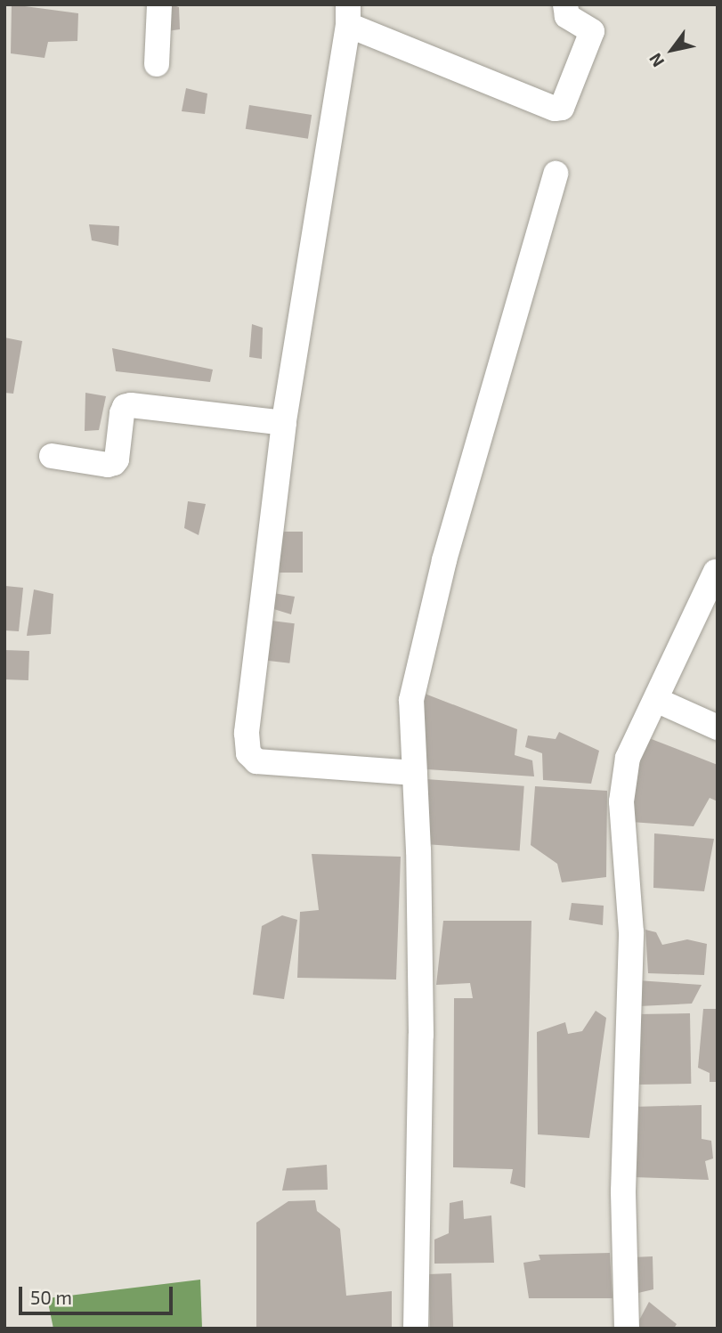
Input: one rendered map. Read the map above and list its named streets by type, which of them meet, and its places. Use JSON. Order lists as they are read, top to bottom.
{
  "scale_bar": "50 m",
  "north": "bottom left"
}
